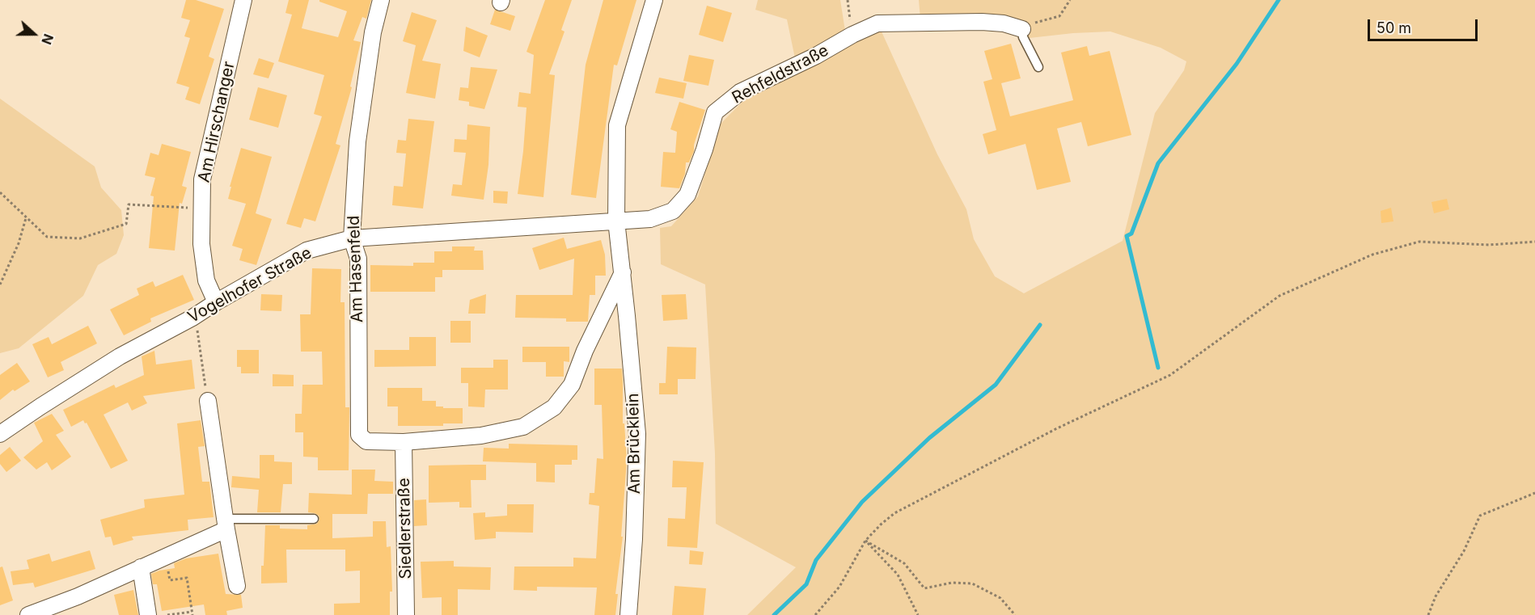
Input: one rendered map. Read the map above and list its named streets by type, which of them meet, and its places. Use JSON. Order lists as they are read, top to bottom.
{
  "streets": {
    "street": [
      "Rehfeldstraße",
      "Am Hirschanger",
      "Am Hasenfeld",
      "Vogelhofer Straße",
      "Am Brücklein",
      "Siedlerstraße"
    ]
  },
  "crossings": [
    ["Rehfeldstraße", "Vogelhofer Straße"],
    ["Am Hirschanger", "Vogelhofer Straße"],
    ["Am Hasenfeld", "Vogelhofer Straße"],
    ["Am Hasenfeld", "Siedlerstraße"]
  ],
  "scale_bar": "50 m",
  "north": "right"
}
